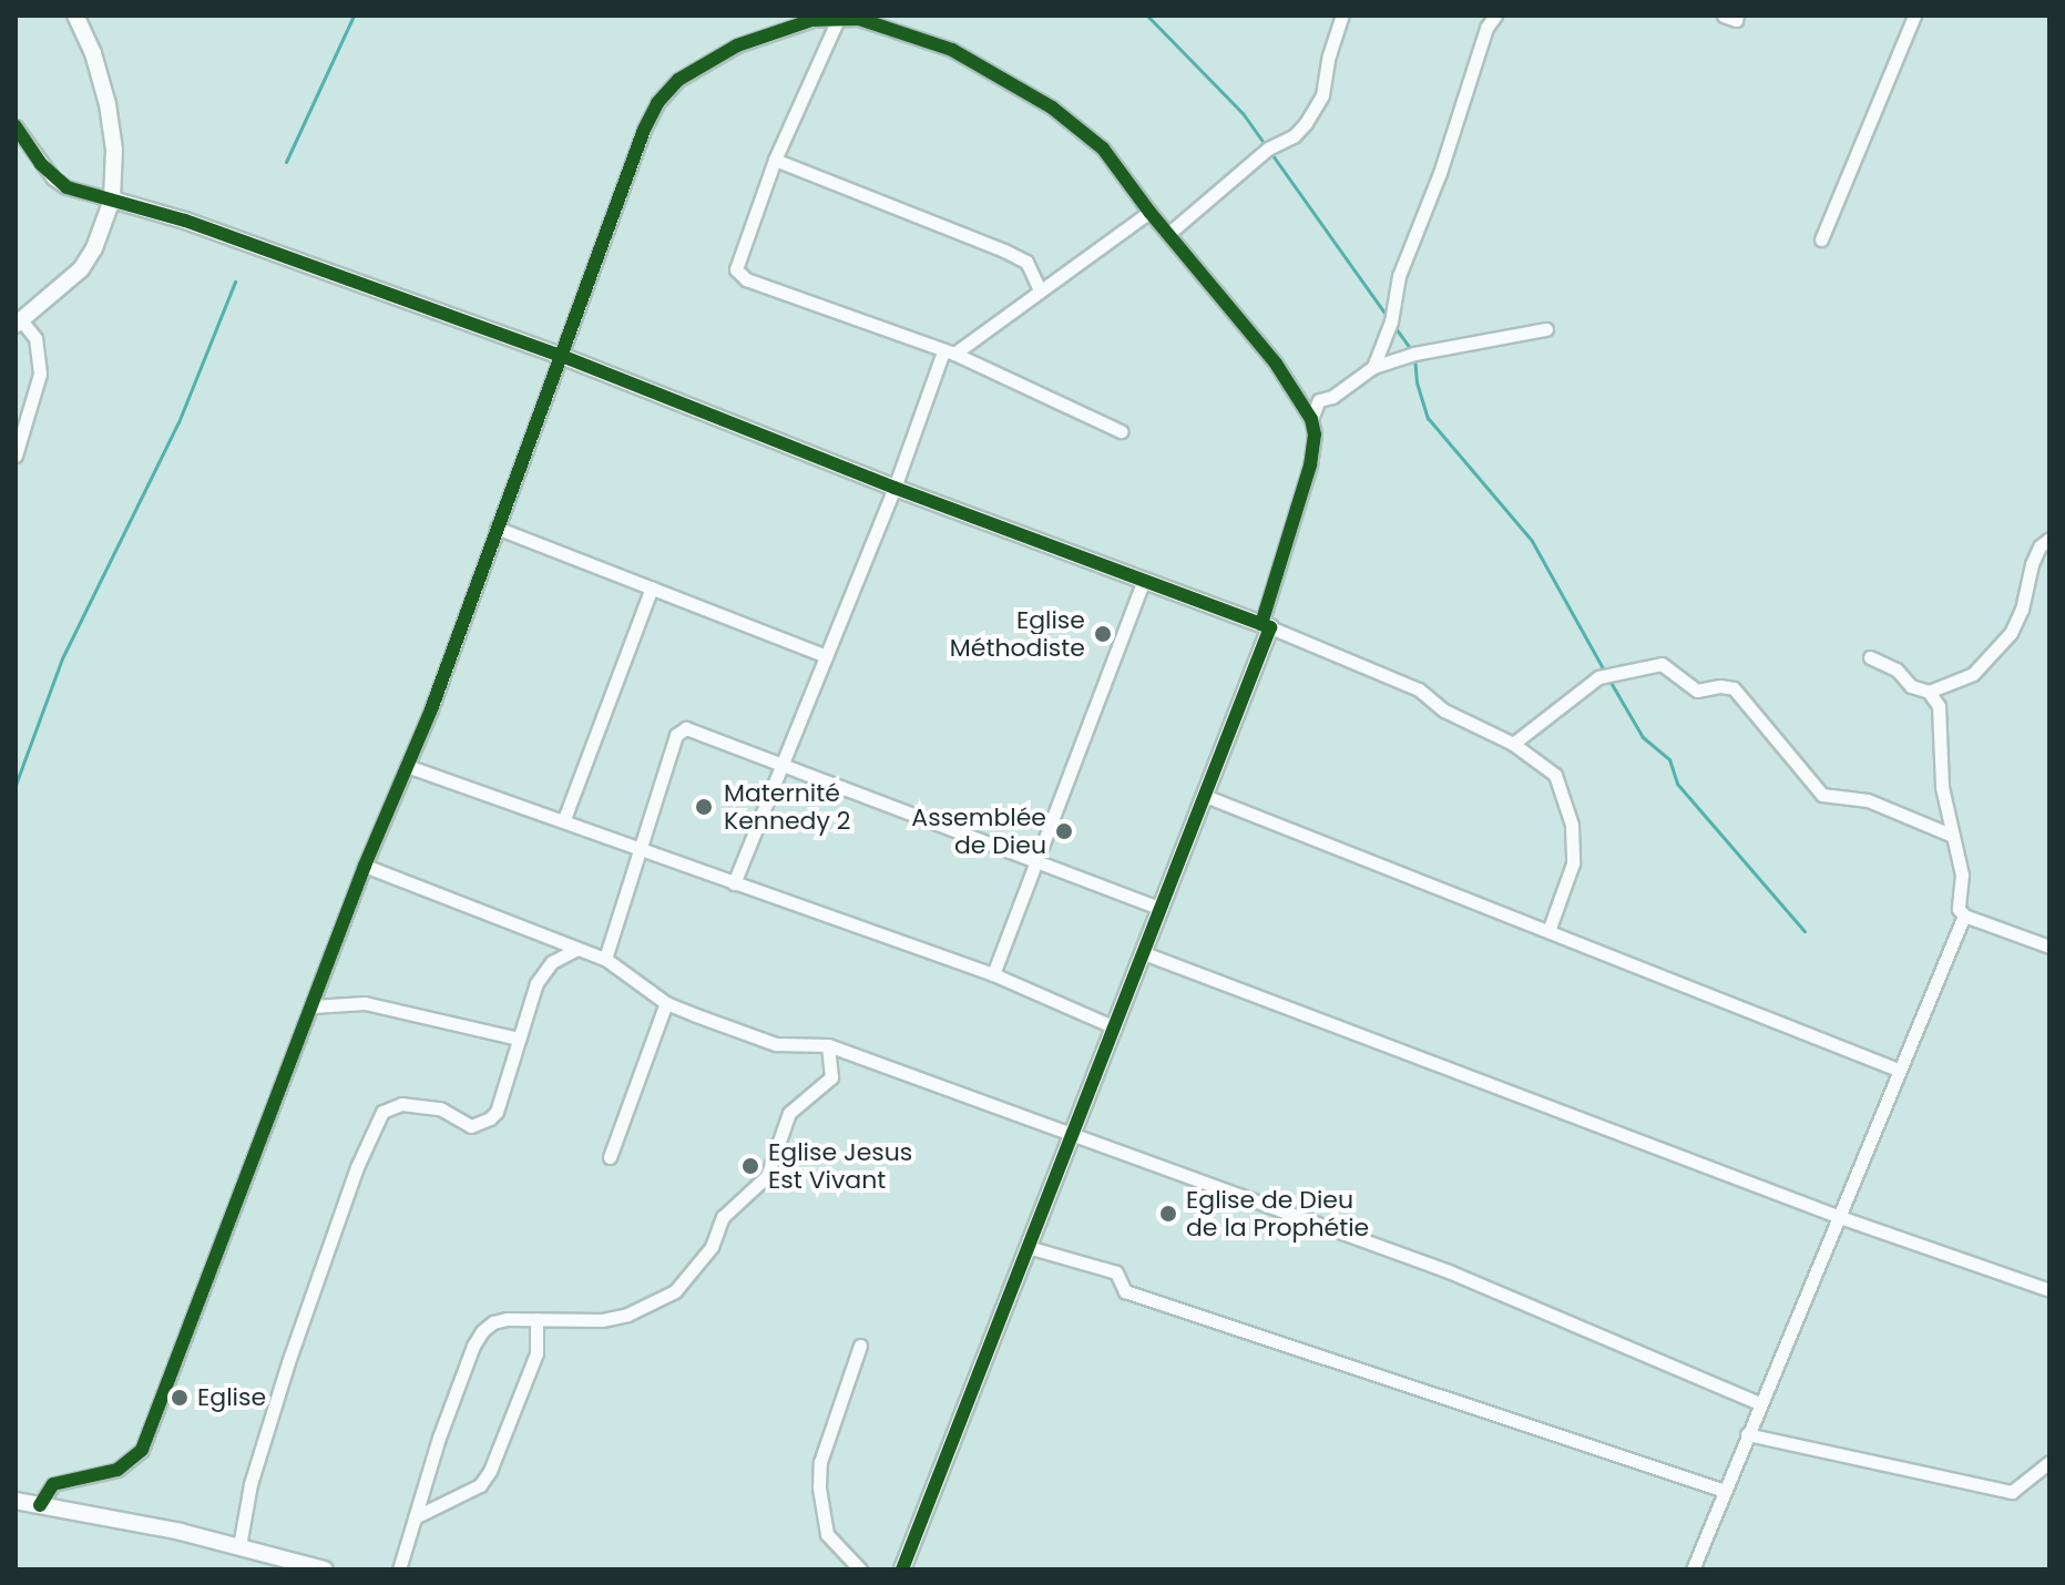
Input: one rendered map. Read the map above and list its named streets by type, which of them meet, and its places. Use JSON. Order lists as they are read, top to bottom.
{
  "places": [
    "Eglise Méthodiste",
    "Maternité Kennedy 2",
    "Assemblée de Dieu",
    "Eglise Jesus Est Vivant",
    "Eglise de Dieu de la Prophétie",
    "Eglise"
  ]
}
